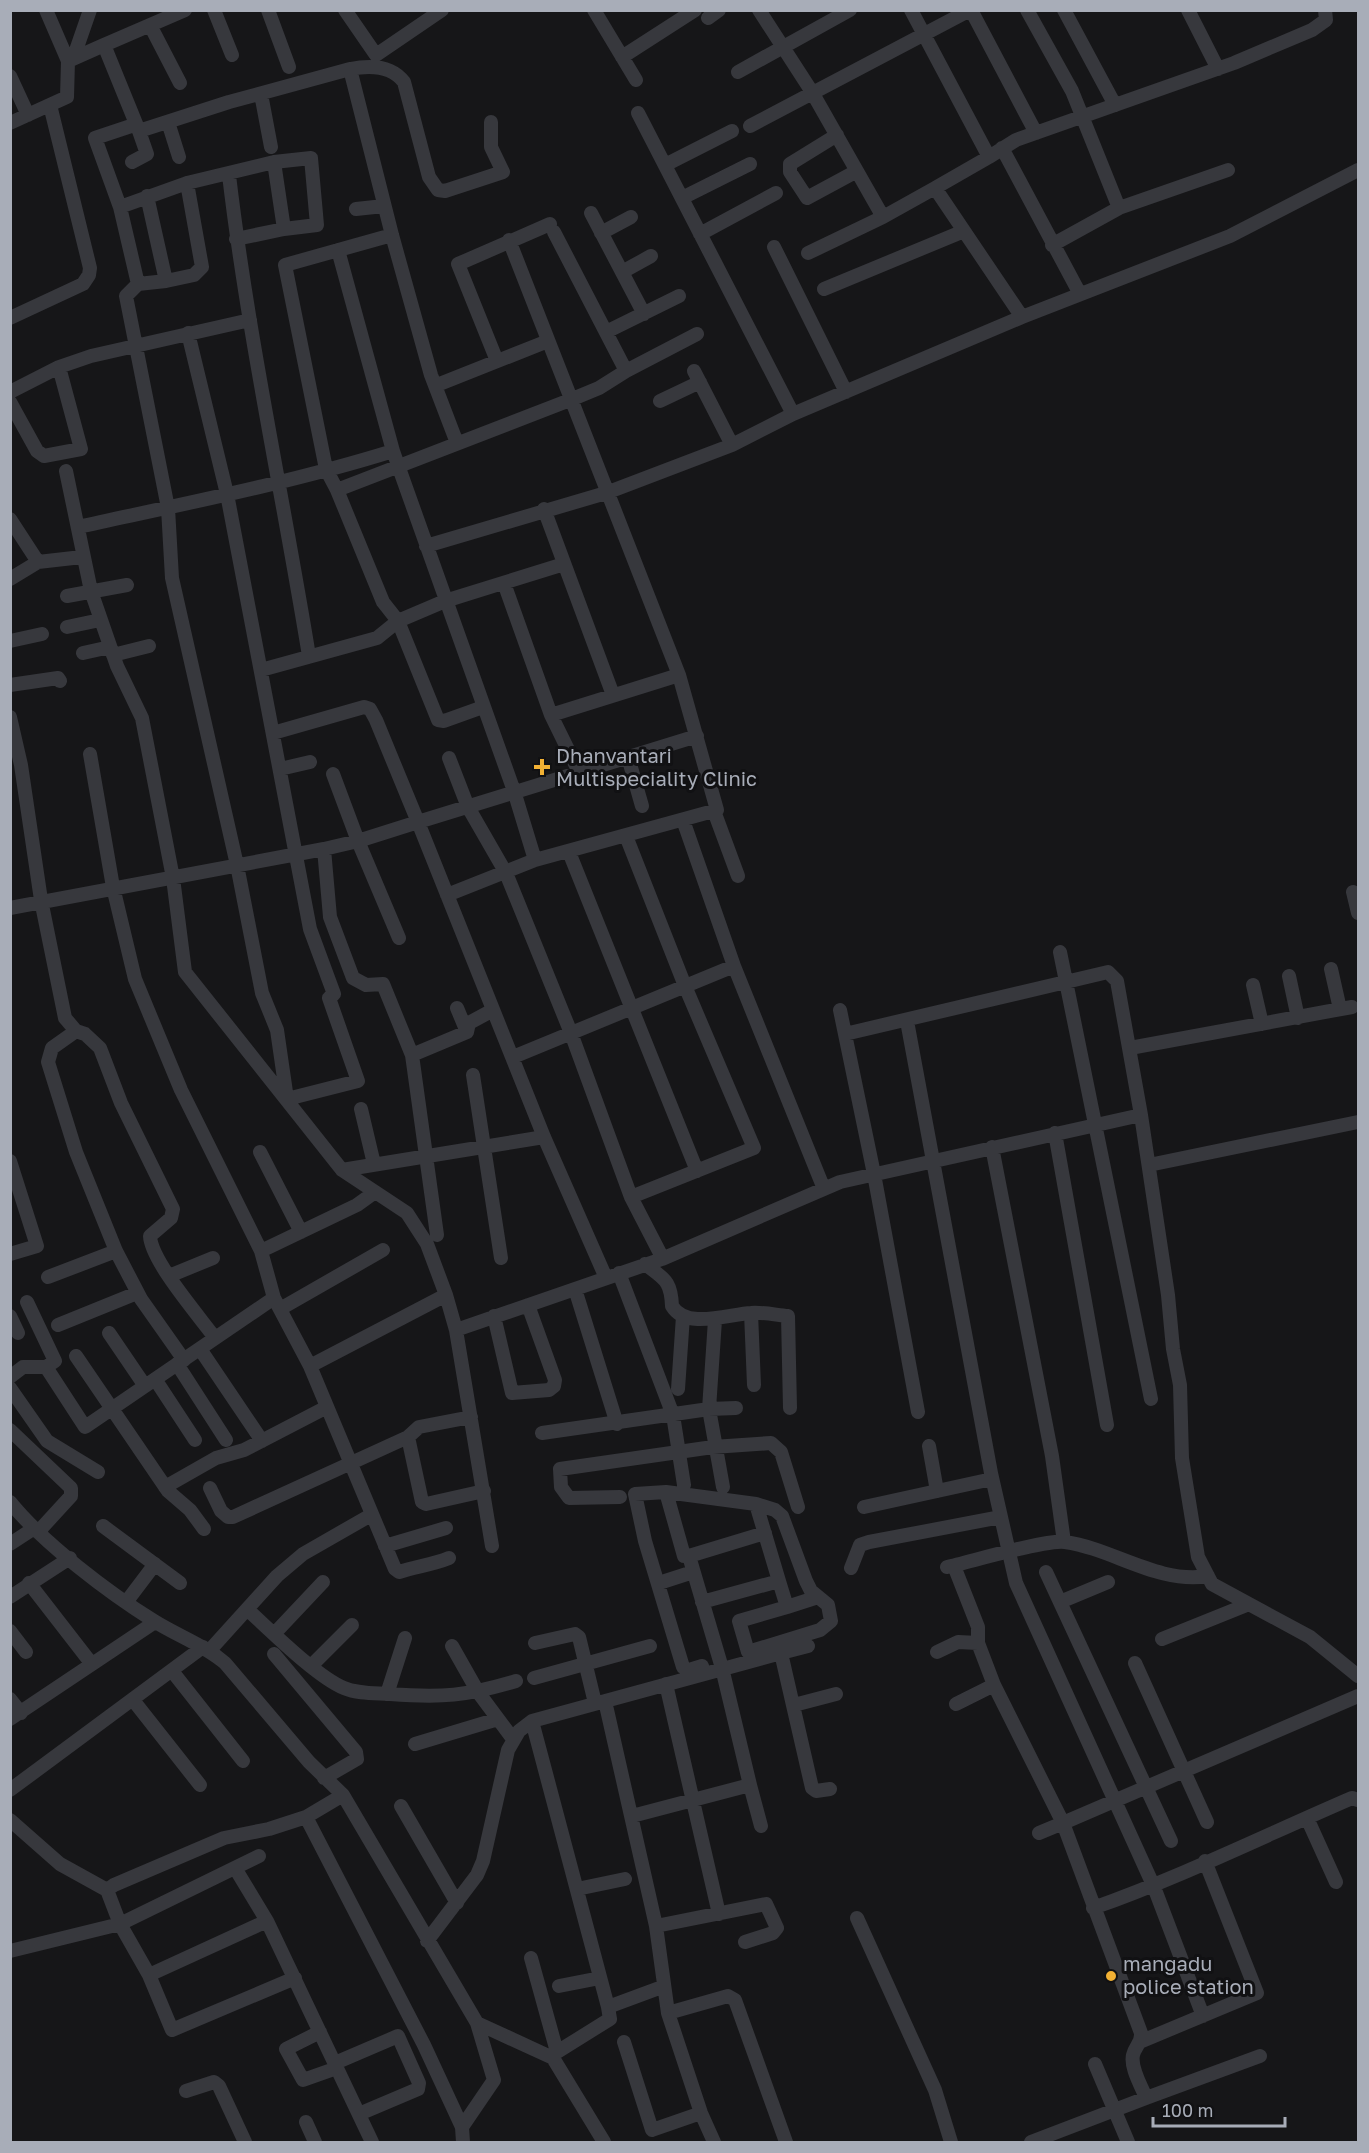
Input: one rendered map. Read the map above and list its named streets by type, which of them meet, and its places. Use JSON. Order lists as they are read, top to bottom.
{
  "places": {
    "health": ["Dhanvantari Multispeciality Clinic"],
    "other": ["mangadu police station"]
  },
  "scale_bar": "100 m"
}
